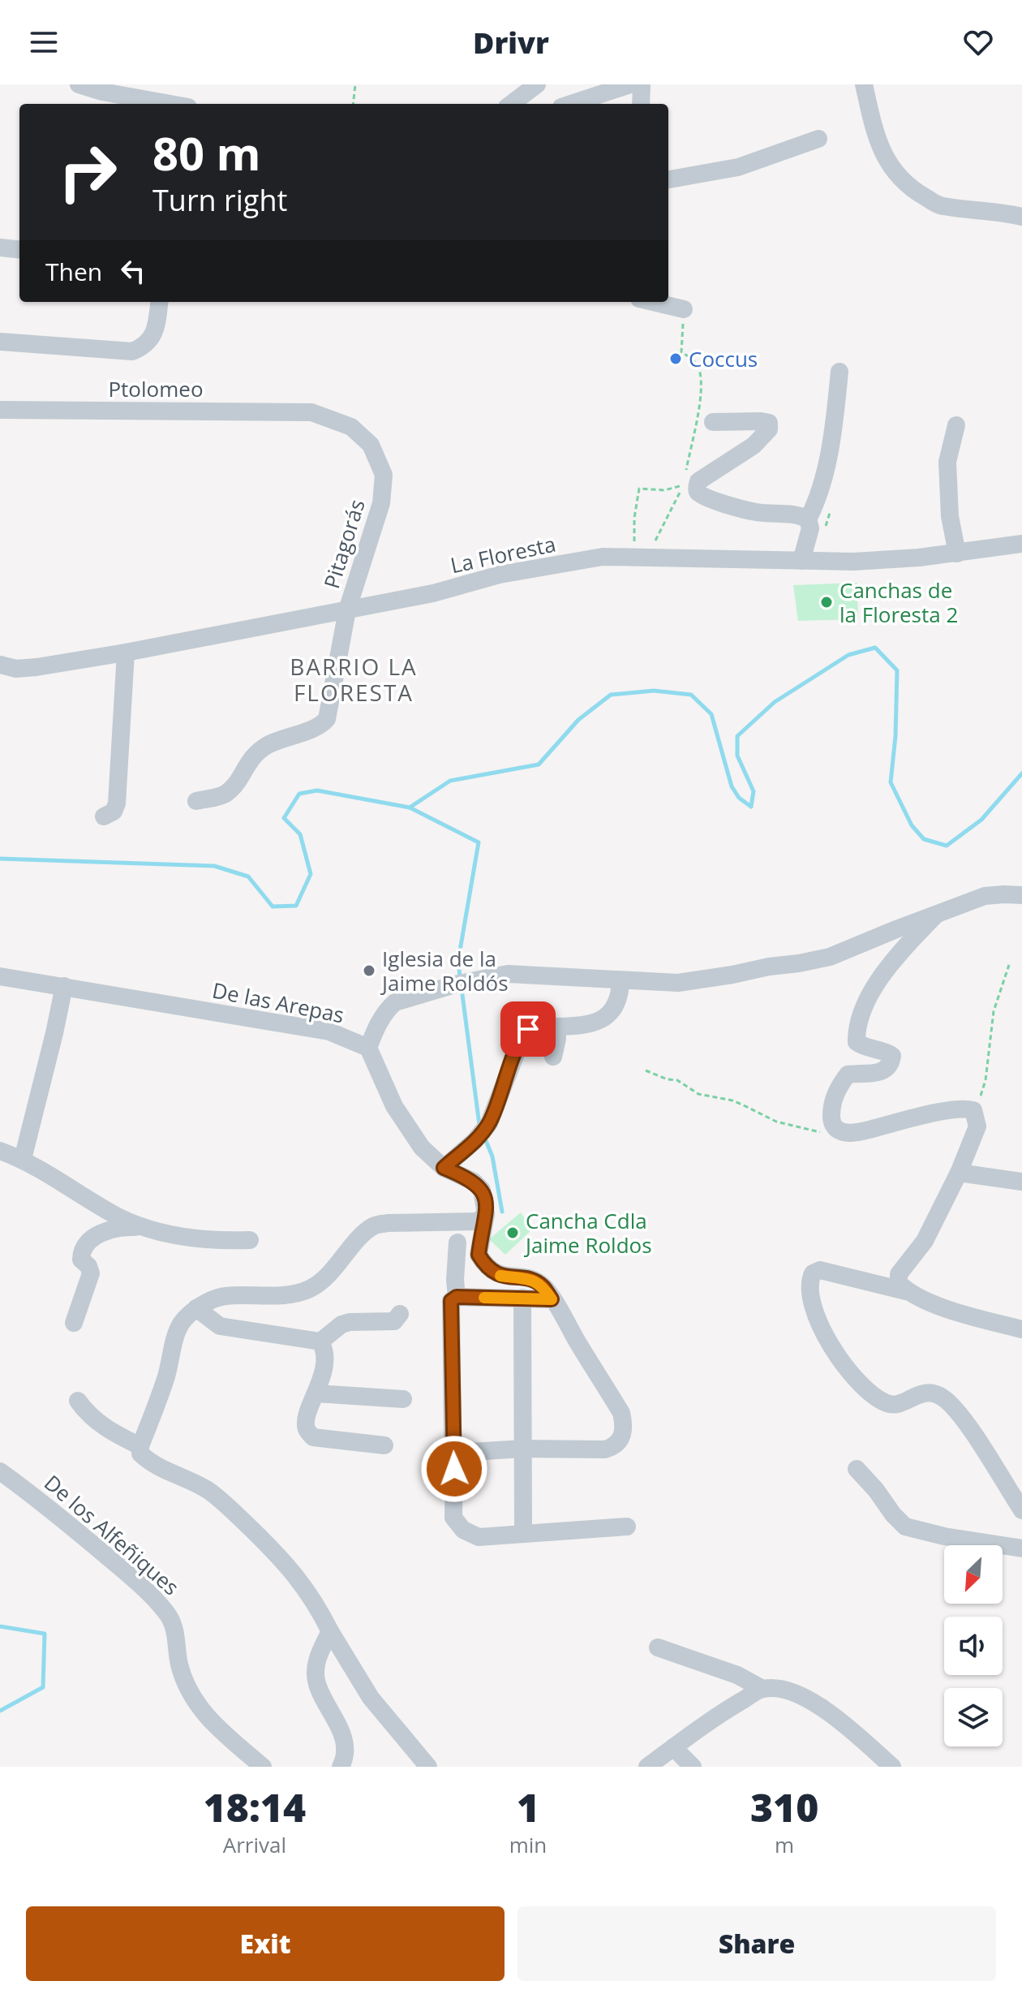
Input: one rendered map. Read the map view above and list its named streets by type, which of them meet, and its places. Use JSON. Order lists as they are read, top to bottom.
{
  "streets": {
    "street": [
      "Ptolomeo",
      "Pitagorás",
      "La Floresta",
      "De las Arepas",
      "De los Alfeñiques"
    ]
  },
  "crossings": [
    ["Ptolomeo", "Pitagorás"],
    ["Pitagorás", "La Floresta"]
  ],
  "districts": ["BARRIO LA FLORESTA"],
  "places": [
    "Coccus",
    "Canchas de la Floresta 2",
    "Iglesia de la Jaime Roldós",
    "Cancha Cdla Jaime Roldos"
  ],
  "north": "bottom left",
  "page": {
    "header": "Drivr",
    "turn": ["80 m", "Turn right"],
    "then": "Then",
    "eta": [
      "18:14",
      "Arrival",
      "1",
      "min",
      "310",
      "m"
    ],
    "buttons": ["Exit", "Share"]
  }
}
